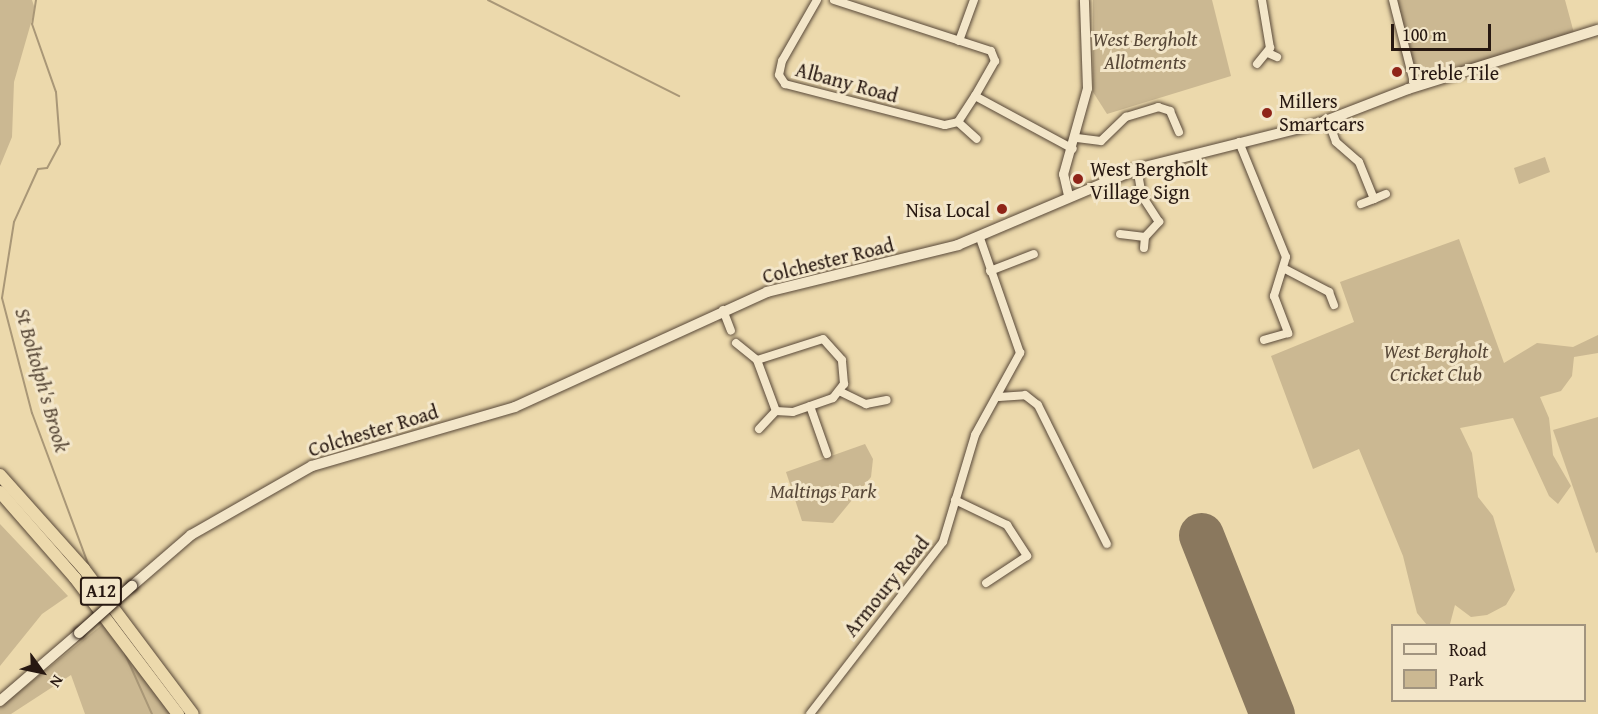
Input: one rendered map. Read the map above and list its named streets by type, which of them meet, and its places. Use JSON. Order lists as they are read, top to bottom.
{
  "streets": {
    "highway": ["A12"],
    "main road": ["Colchester Road"],
    "street": ["Albany Road", "Armoury Road"]
  },
  "crossings": [
    ["Colchester Road", "Armoury Road"]
  ],
  "water": ["St Boltolph's Brook"],
  "parks": ["West Bergholt Allotments", "West Bergholt Cricket Club", "Maltings Park"],
  "places": [
    "Treble Tile",
    "Millers Smartcars",
    "West Bergholt Village Sign",
    "Nisa Local"
  ],
  "legend": ["Road", "Park"],
  "scale_bar": "100 m",
  "north": "bottom right"
}
